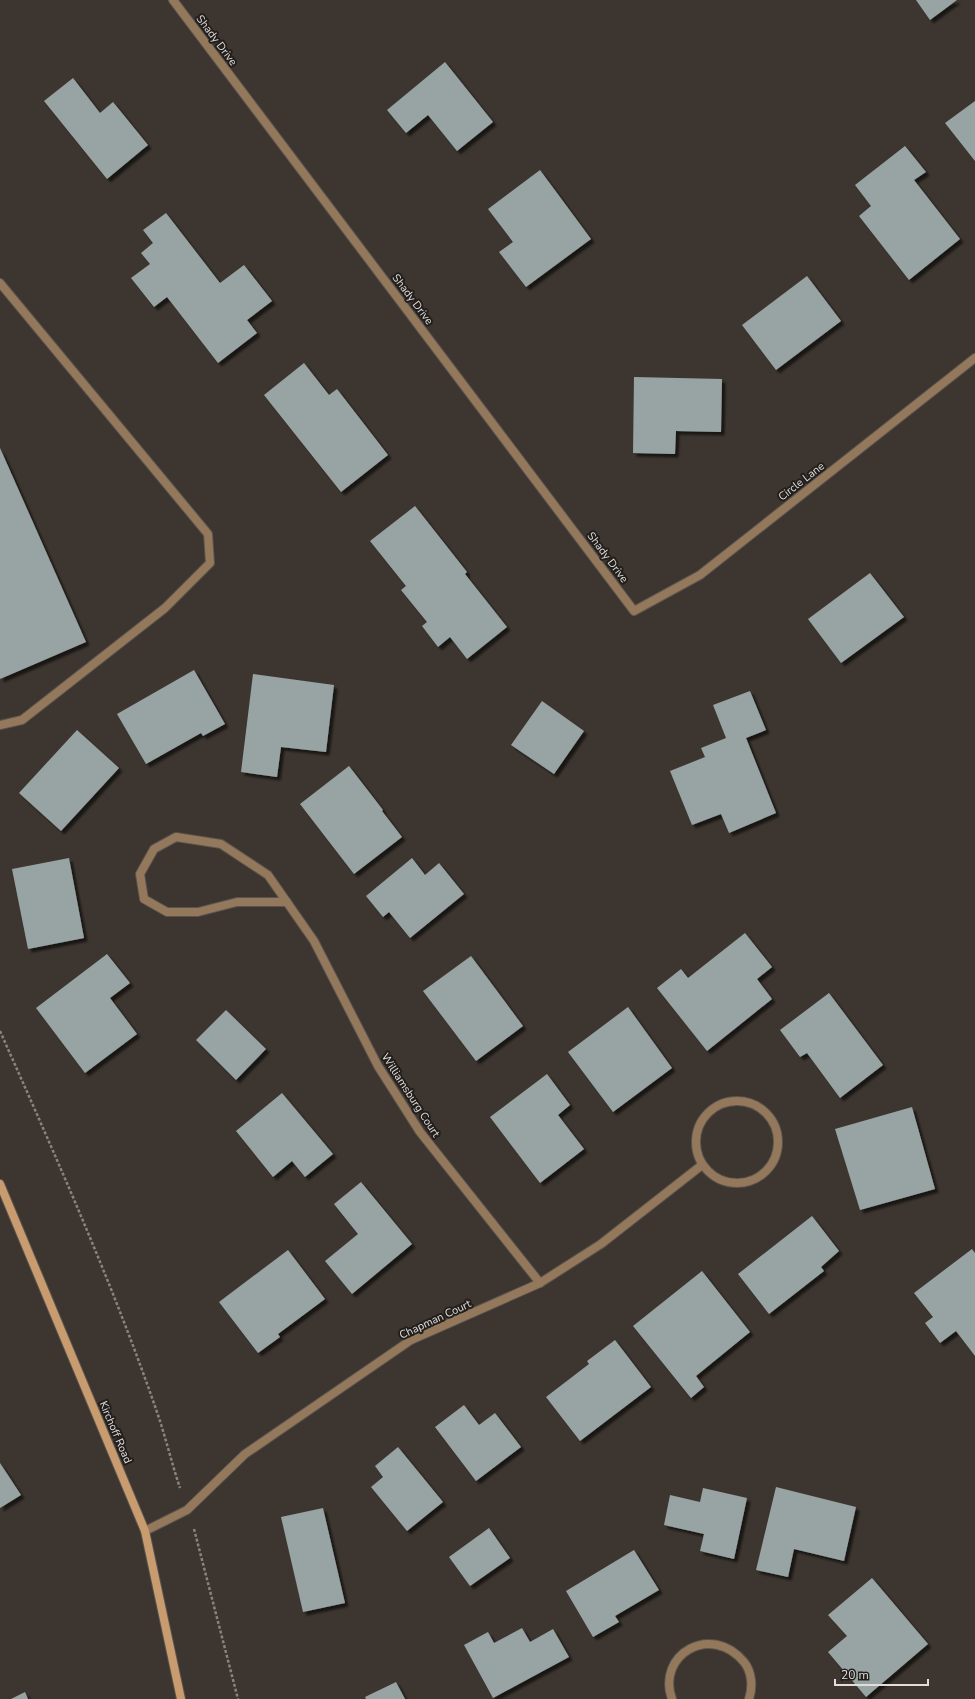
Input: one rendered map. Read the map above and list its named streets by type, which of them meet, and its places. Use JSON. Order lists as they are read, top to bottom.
{
  "streets": {
    "main road": ["Kirchoff Road"],
    "street": [
      "Shady Drive",
      "Circle Lane",
      "Williamsburg Court",
      "Chapman Court"
    ]
  },
  "crossings": [
    ["Shady Drive", "Circle Lane"],
    ["Williamsburg Court", "Chapman Court"],
    ["Chapman Court", "Kirchoff Road"]
  ],
  "scale_bar": "20 m"
}
